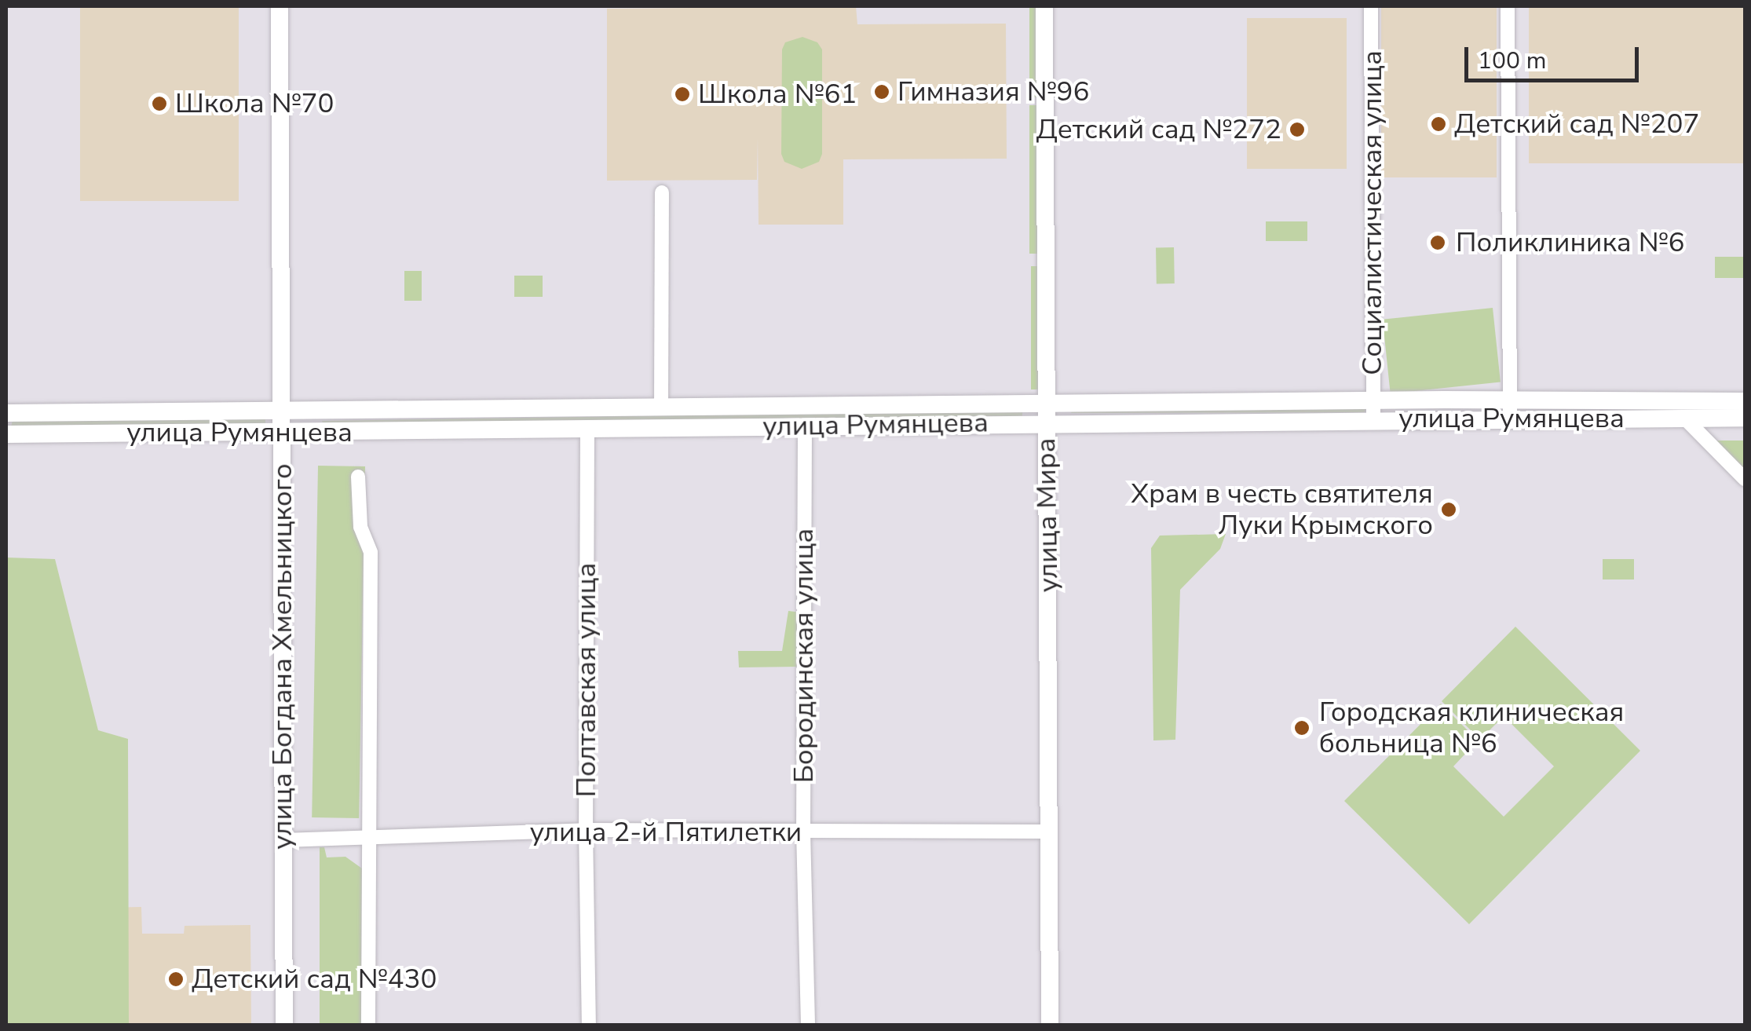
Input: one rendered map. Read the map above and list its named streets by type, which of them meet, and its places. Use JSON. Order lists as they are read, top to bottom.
{
  "streets": {
    "main road": ["улица Румянцева", "улица Мира", "улица Богдана Хмельницкого"],
    "street": [
      "Социалистическая улица",
      "Бородинская улица",
      "Полтавская улица",
      "улица 2-й Пятилетки"
    ]
  },
  "crossings": [
    ["Социалистическая улица", "улица Румянцева"],
    ["улица Румянцева", "улица Мира"],
    ["улица Румянцева", "Бородинская улица"],
    ["улица Румянцева", "улица Богдана Хмельницкого"],
    ["улица Румянцева", "Полтавская улица"],
    ["улица Мира", "улица 2-й Пятилетки"],
    ["Бородинская улица", "улица 2-й Пятилетки"],
    ["улица Богдана Хмельницкого", "улица 2-й Пятилетки"],
    ["Полтавская улица", "улица 2-й Пятилетки"]
  ],
  "places": [
    "Гимназия №96",
    "Школа №61",
    "Школа №70",
    "Детский сад №207",
    "Детский сад №272",
    "Поликлиника №6",
    "Храм в честь святителя Луки Крымского",
    "Городская клиническая больница №6",
    "Детский сад №430"
  ],
  "scale_bar": "100 m"
}
